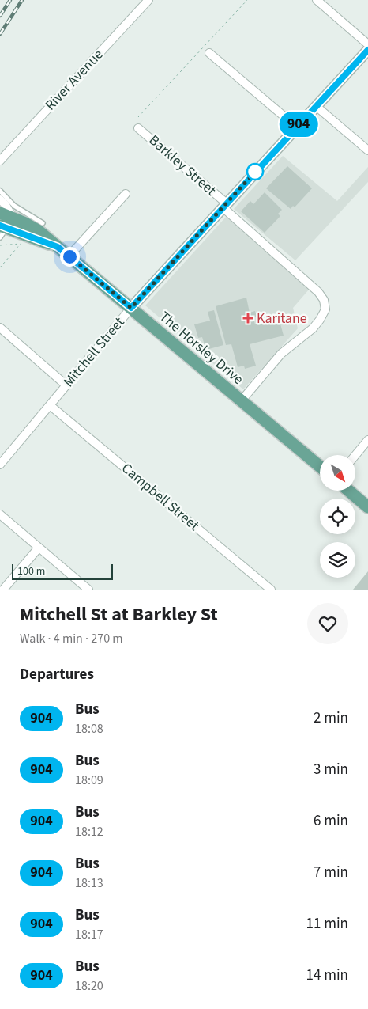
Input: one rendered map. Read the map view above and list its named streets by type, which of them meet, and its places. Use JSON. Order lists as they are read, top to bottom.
{
  "streets": {
    "main road": ["The Horsley Drive"],
    "street": [
      "River Avenue",
      "Barkley Street",
      "Mitchell Street",
      "Campbell Street"
    ]
  },
  "crossings": [
    ["Barkley Street", "The Horsley Drive"],
    ["Barkley Street", "Mitchell Street"],
    ["The Horsley Drive", "Mitchell Street"],
    ["Mitchell Street", "Campbell Street"]
  ],
  "places": {
    "health": ["Karitane"]
  },
  "lines": ["bus line 904"],
  "scale_bar": "100 m",
  "north": "bottom right",
  "page": {
    "on_map": "904",
    "scale": "100 m",
    "heading": [
      ["Mitchell St at Barkley St", "Walk · 4 min · 270 m"],
      "Departures"
    ],
    "list": [
      {
        "mark": "904",
        "name": "Bus",
        "note": "18:08",
        "value": "2 min"
      },
      {
        "mark": "904",
        "name": "Bus",
        "note": "18:09",
        "value": "3 min"
      },
      {
        "mark": "904",
        "name": "Bus",
        "note": "18:12",
        "value": "6 min"
      },
      {
        "mark": "904",
        "name": "Bus",
        "note": "18:13",
        "value": "7 min"
      },
      {
        "mark": "904",
        "name": "Bus",
        "note": "18:17",
        "value": "11 min"
      },
      {
        "mark": "904",
        "name": "Bus",
        "note": "18:20",
        "value": "14 min"
      }
    ]
  }
}
